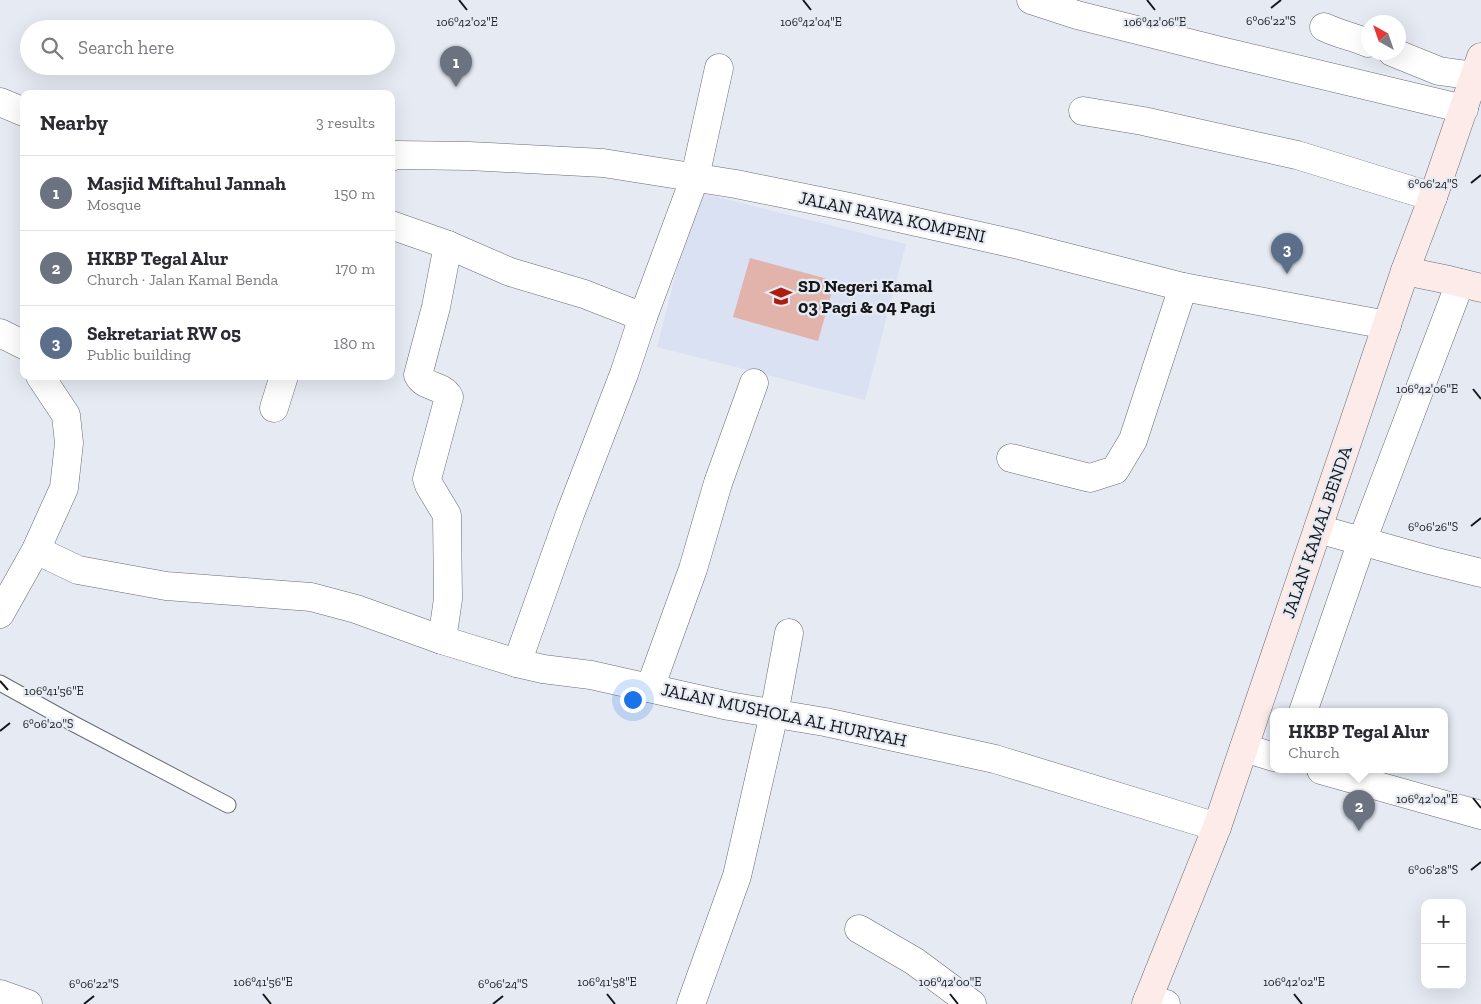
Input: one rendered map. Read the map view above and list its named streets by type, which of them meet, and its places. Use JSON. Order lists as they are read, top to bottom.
{
  "streets": {
    "main road": ["JALAN KAMAL BENDA"],
    "street": ["JALAN RAWA KOMPENI", "JALAN MUSHOLA AL HURIYAH"]
  },
  "crossings": [
    ["JALAN RAWA KOMPENI", "JALAN KAMAL BENDA"],
    ["JALAN KAMAL BENDA", "JALAN MUSHOLA AL HURIYAH"]
  ],
  "places": {
    "school or university": ["SD Negeri Kamal 03 Pagi & 04 Pagi"]
  },
  "north": "top left",
  "page": {
    "search": "Search here",
    "pins": ["1", "3", "2"],
    "heading": ["Nearby", "3 results"],
    "list": [
      {
        "mark": "1",
        "name": "Masjid Miftahul Jannah",
        "note": "Mosque",
        "value": "150 m"
      },
      {
        "mark": "2",
        "name": "HKBP Tegal Alur",
        "note": "Church · Jalan Kamal Benda",
        "value": "170 m"
      },
      {
        "mark": "3",
        "name": "Sekretariat RW 05",
        "note": "Public building",
        "value": "180 m"
      }
    ],
    "popup": ["HKBP Tegal Alur", "Church"],
    "map_buttons": ["+", "−"]
  },
  "coordinates": [
    "6°06'22\"S",
    "106°42'02\"E",
    "106°42'04\"E",
    "106°42'06\"E",
    "6°06'24\"S",
    "6°06'26\"S",
    "106°41'56\"E",
    "6°06'20\"S",
    "6°06'28\"S",
    "106°41'58\"E",
    "106°42'00\"E"
  ]
}
